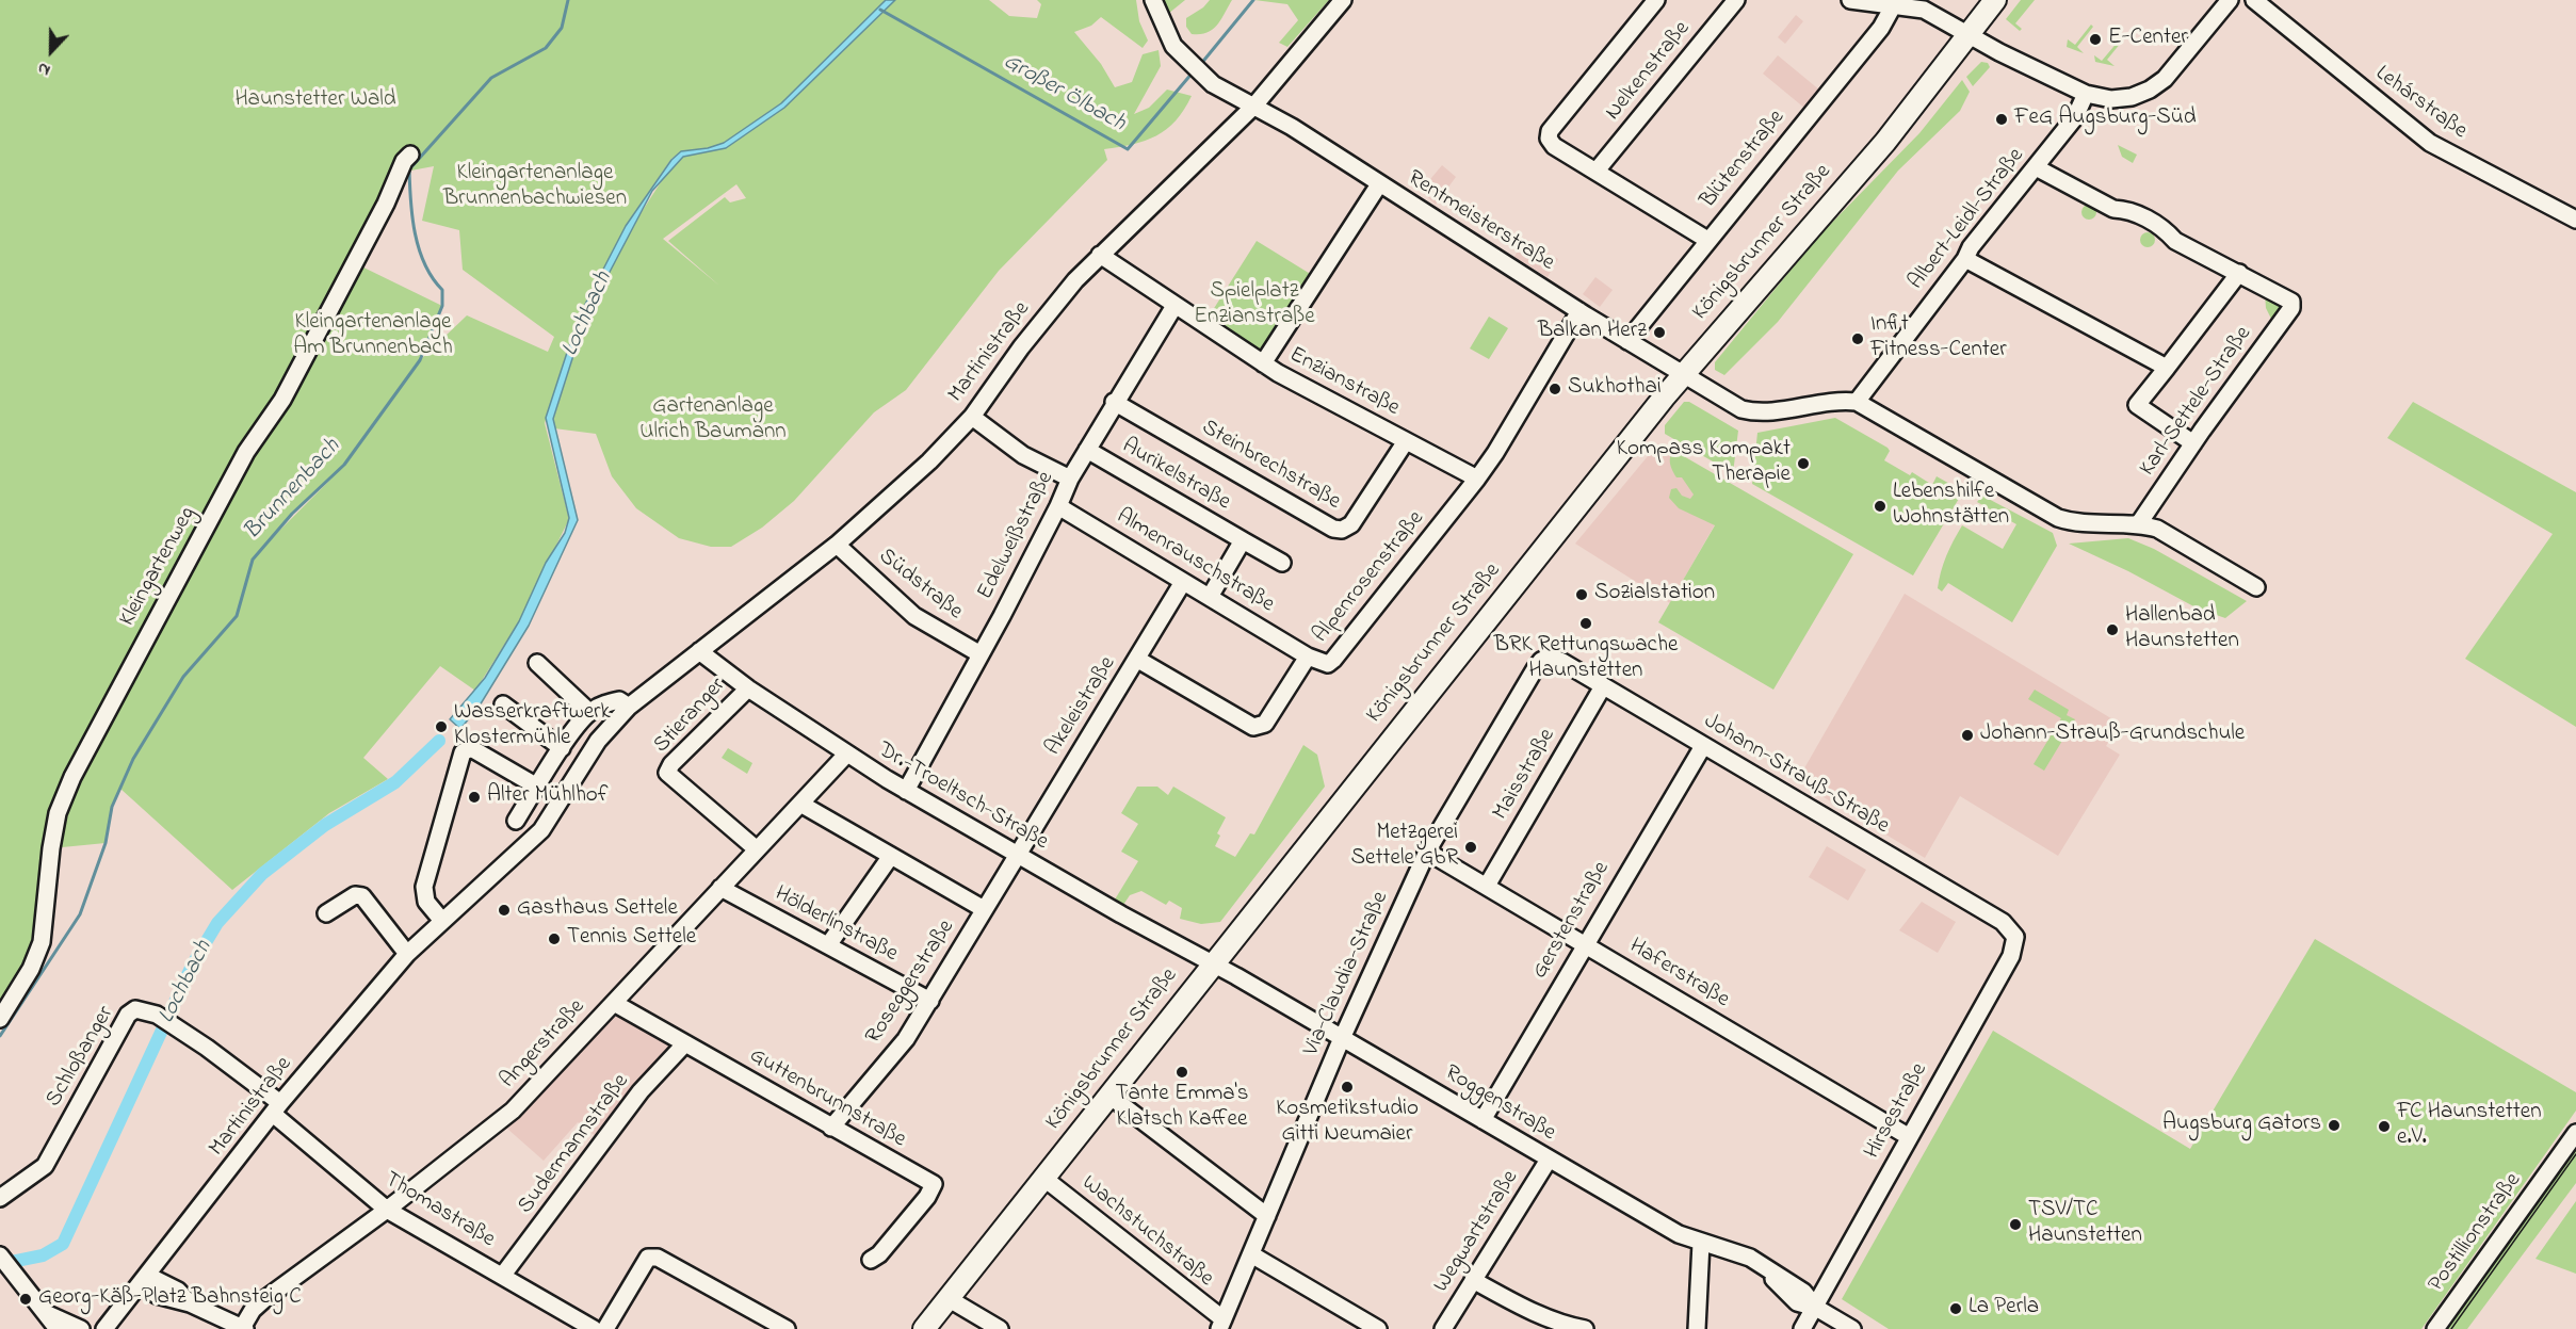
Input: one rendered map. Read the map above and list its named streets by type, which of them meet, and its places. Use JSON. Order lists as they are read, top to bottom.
{
  "streets": {
    "main road": ["Königsbrunner Straße"],
    "street": [
      "Nelkenstraße",
      "Lehárstraße",
      "Blütenstraße",
      "Albert-Leidl-Straße",
      "Rentmeisterstraße",
      "Martinistraße",
      "Enzianstraße",
      "Karl-Settele-Straße",
      "Steinbrechstraße",
      "Aurikelstraße",
      "Edelweißstraße",
      "Almenrauschstraße",
      "Kleingartenweg",
      "Alpenrosenstraße",
      "Südstraße",
      "Akeleistraße",
      "Stieranger",
      "Maisstraße",
      "Johann-Strauß-Straße",
      "Dr.-Troeltsch-Straße",
      "Gerstenstraße",
      "Hölderlinstraße",
      "Via-Claudia-Straße",
      "Haferstraße",
      "Roseggerstraße",
      "Angerstraße",
      "Schloßanger",
      "Guttenbrunnstraße",
      "Roggenstraße",
      "Hirsestraße",
      "Sudermannstraße",
      "Thomastraße",
      "Wachstuchstraße",
      "Wegwartstraße",
      "Postillionstraße"
    ]
  },
  "crossings": [
    ["Blütenstraße", "Rentmeisterstraße"],
    ["Albert-Leidl-Straße", "Rentmeisterstraße"],
    ["Rentmeisterstraße", "Königsbrunner Straße"],
    ["Rentmeisterstraße", "Martinistraße"],
    ["Rentmeisterstraße", "Alpenrosenstraße"],
    ["Königsbrunner Straße", "Dr.-Troeltsch-Straße"],
    ["Königsbrunner Straße", "Roggenstraße"],
    ["Königsbrunner Straße", "Wachstuchstraße"],
    ["Martinistraße", "Enzianstraße"],
    ["Martinistraße", "Südstraße"],
    ["Martinistraße", "Dr.-Troeltsch-Straße"],
    ["Martinistraße", "Schloßanger"],
    ["Martinistraße", "Thomastraße"],
    ["Enzianstraße", "Steinbrechstraße"],
    ["Enzianstraße", "Edelweißstraße"],
    ["Enzianstraße", "Alpenrosenstraße"],
    ["Steinbrechstraße", "Edelweißstraße"],
    ["Aurikelstraße", "Edelweißstraße"],
    ["Aurikelstraße", "Almenrauschstraße"],
    ["Edelweißstraße", "Almenrauschstraße"],
    ["Edelweißstraße", "Südstraße"],
    ["Edelweißstraße", "Dr.-Troeltsch-Straße"],
    ["Almenrauschstraße", "Alpenrosenstraße"],
    ["Almenrauschstraße", "Akeleistraße"],
    ["Alpenrosenstraße", "Akeleistraße"],
    ["Akeleistraße", "Dr.-Troeltsch-Straße"],
    ["Akeleistraße", "Roseggerstraße"],
    ["Stieranger", "Dr.-Troeltsch-Straße"],
    ["Stieranger", "Angerstraße"],
    ["Maisstraße", "Johann-Strauß-Straße"],
    ["Maisstraße", "Haferstraße"],
    ["Johann-Strauß-Straße", "Gerstenstraße"],
    ["Johann-Strauß-Straße", "Via-Claudia-Straße"],
    ["Johann-Strauß-Straße", "Hirsestraße"],
    ["Dr.-Troeltsch-Straße", "Roseggerstraße"],
    ["Dr.-Troeltsch-Straße", "Angerstraße"],
    ["Dr.-Troeltsch-Straße", "Roggenstraße"],
    ["Gerstenstraße", "Haferstraße"],
    ["Gerstenstraße", "Roggenstraße"],
    ["Hölderlinstraße", "Roseggerstraße"],
    ["Hölderlinstraße", "Angerstraße"],
    ["Via-Claudia-Straße", "Haferstraße"],
    ["Via-Claudia-Straße", "Roggenstraße"],
    ["Via-Claudia-Straße", "Wachstuchstraße"],
    ["Haferstraße", "Hirsestraße"],
    ["Roseggerstraße", "Guttenbrunnstraße"],
    ["Angerstraße", "Guttenbrunnstraße"],
    ["Angerstraße", "Thomastraße"],
    ["Schloßanger", "Thomastraße"],
    ["Guttenbrunnstraße", "Sudermannstraße"],
    ["Roggenstraße", "Hirsestraße"],
    ["Roggenstraße", "Wegwartstraße"],
    ["Sudermannstraße", "Thomastraße"]
  ],
  "water": ["Großer Ölbach", "Lochbach", "Brunnenbach"],
  "parks": [
    "Haunstetter Wald",
    "Kleingartenanlage Brunnenbachwiesen",
    "Spielplatz Enzianstraße",
    "Kleingartenanlage Am Brunnenbach",
    "Gartenanlage Ulrich Baumann"
  ],
  "places": [
    "E-Center",
    "FeG Augsburg-Süd",
    "Balkan Herz",
    "Infit Fitness-Center",
    "Sukhothai",
    "Kompass Kompakt Therapie",
    "Lebenshilfe Wohnstätten",
    "Sozialstation",
    "BRK Rettungswache Haunstetten",
    "Hallenbad Haunstetten",
    "Wasserkraftwerk Klostermühle",
    "Johann-Strauß-Grundschule",
    "Alter Mühlhof",
    "Metzgerei Settele GbR",
    "Gasthaus Settele",
    "Tennis Settele",
    "Tante Emma's Klatsch Kaffee",
    "Kosmetikstudio Gitti Neumaier",
    "Augsburg Gators",
    "FC Haunstetten e.V.",
    "TSV/TC Haunstetten",
    "Georg-Käß-Platz Bahnsteig C",
    "La Perla"
  ],
  "north": "bottom"
}
